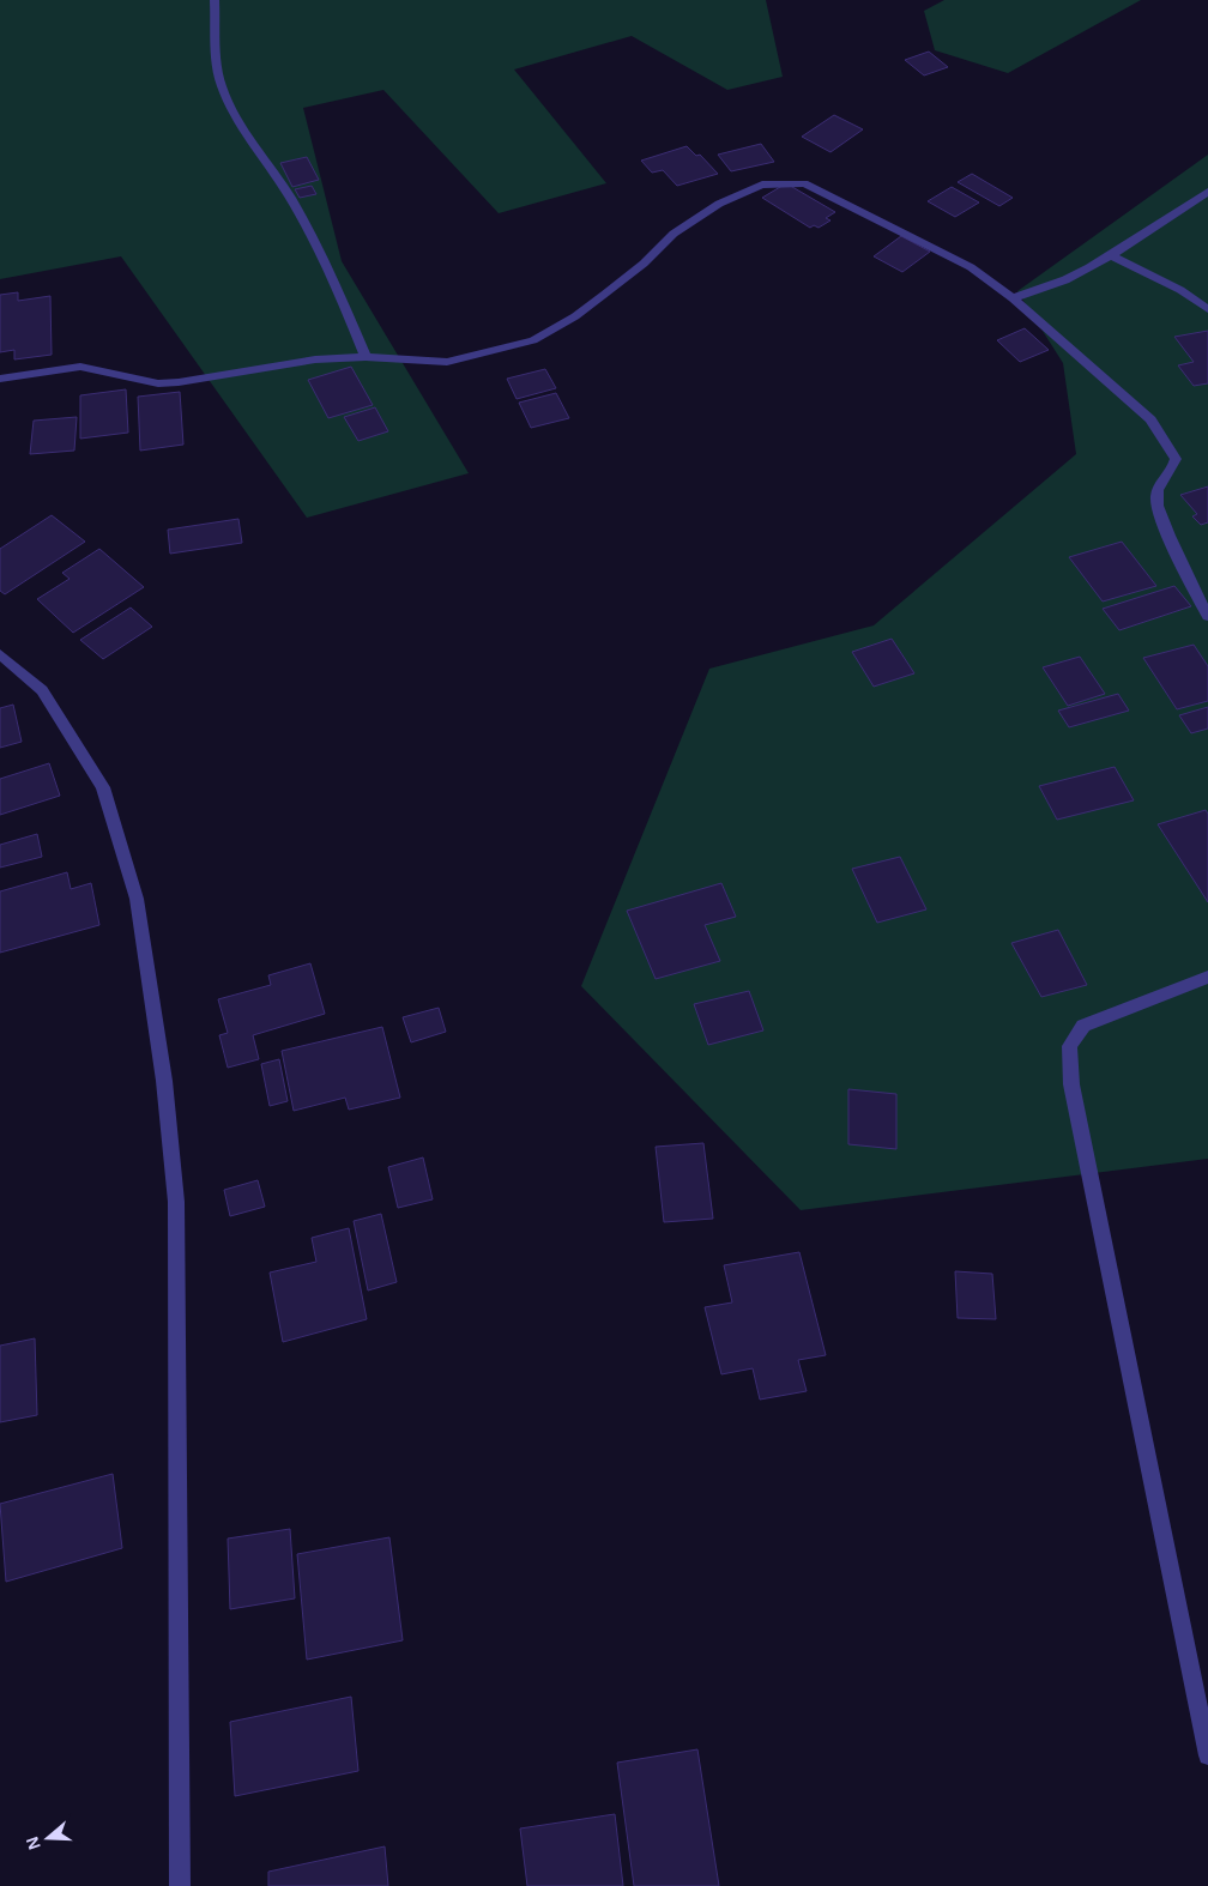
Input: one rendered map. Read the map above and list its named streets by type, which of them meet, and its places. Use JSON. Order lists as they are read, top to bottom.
{
  "north": "left"
}
